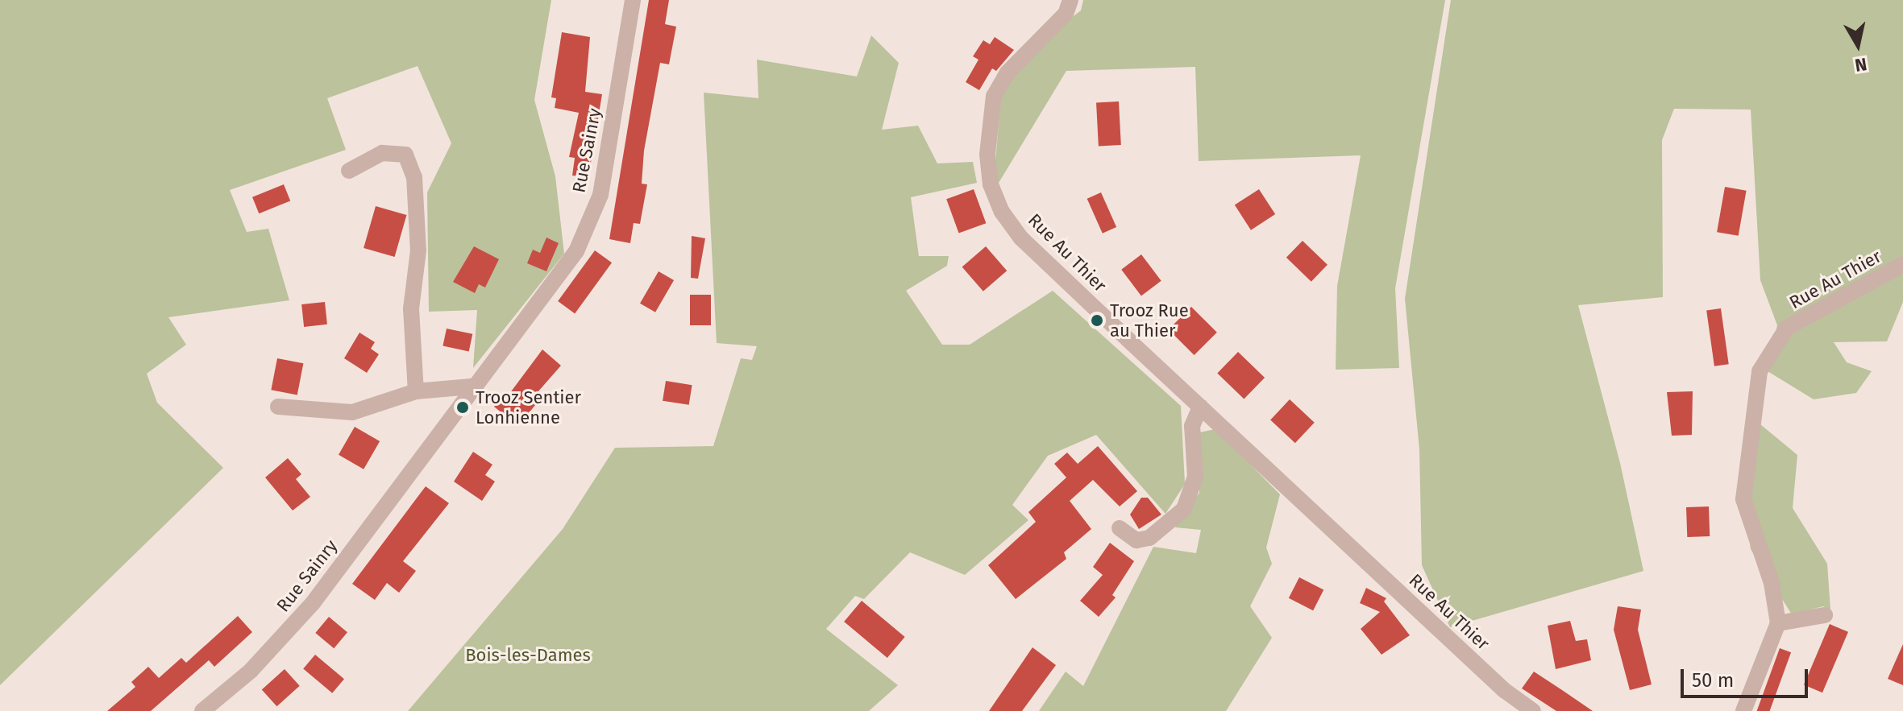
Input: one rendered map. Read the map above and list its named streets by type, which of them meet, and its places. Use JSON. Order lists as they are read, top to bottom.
{
  "streets": {
    "street": ["Rue Sainry", "Rue Au Thier"]
  },
  "parks": ["Bois-les-Dames"],
  "places": ["Trooz Rue au Thier", "Trooz Sentier Lonhienne"],
  "scale_bar": "50 m",
  "north": "bottom"
}
